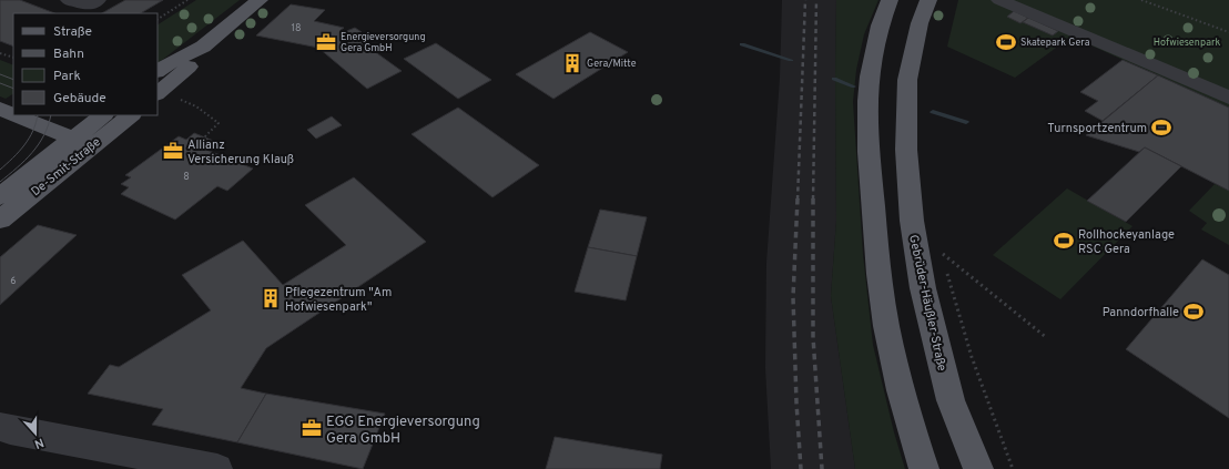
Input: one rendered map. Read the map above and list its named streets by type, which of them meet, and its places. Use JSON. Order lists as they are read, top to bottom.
{
  "streets": {
    "main road": ["De-Smit-Straße", "Gebrüder-Häußler-Straße"]
  },
  "parks": ["Hofwiesenpark"],
  "places": {
    "office": ["Energieversorgung Gera GmbH", "Allianz Versicherung Klauß", "EGG Energieversorgung Gera GmbH"],
    "sports": [
      "Skatepark Gera",
      "Turnsportzentrum",
      "Rollhockeyanlage RSC Gera",
      "Panndorfhalle"
    ],
    "building": ["Gera/Mitte", "Pflegezentrum \"Am Hofwiesenpark\""]
  },
  "house_numbers": ["18", "8", "6"],
  "legend": [
    "Straße",
    "Bahn",
    "Park",
    "Gebäude"
  ],
  "north": "bottom"
}
